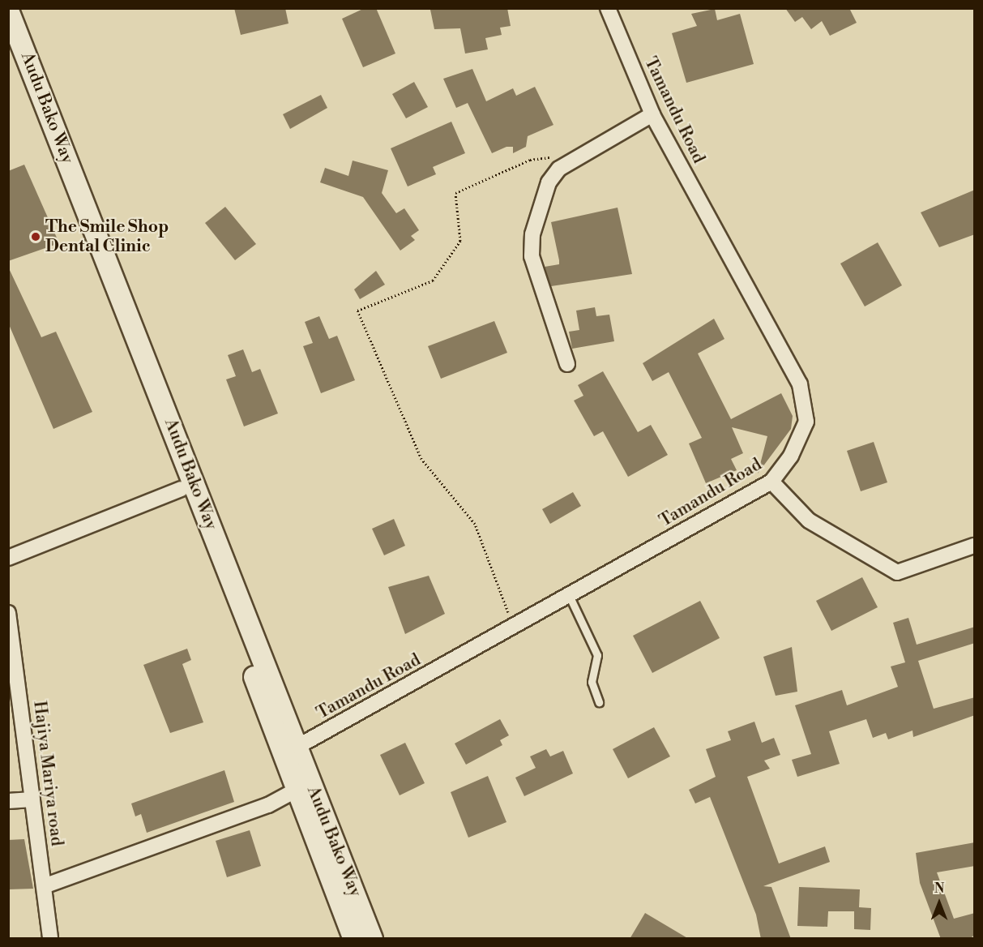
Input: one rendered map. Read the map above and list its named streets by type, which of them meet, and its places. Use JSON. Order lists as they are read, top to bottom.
{
  "streets": {
    "main road": ["Audu Bako Way"],
    "street": ["Tamandu Road", "Hajiya Mariya road"]
  },
  "crossings": [
    ["Audu Bako Way", "Tamandu Road"]
  ],
  "places": ["The Smile Shop Dental Clinic"],
  "north": "top"
}
